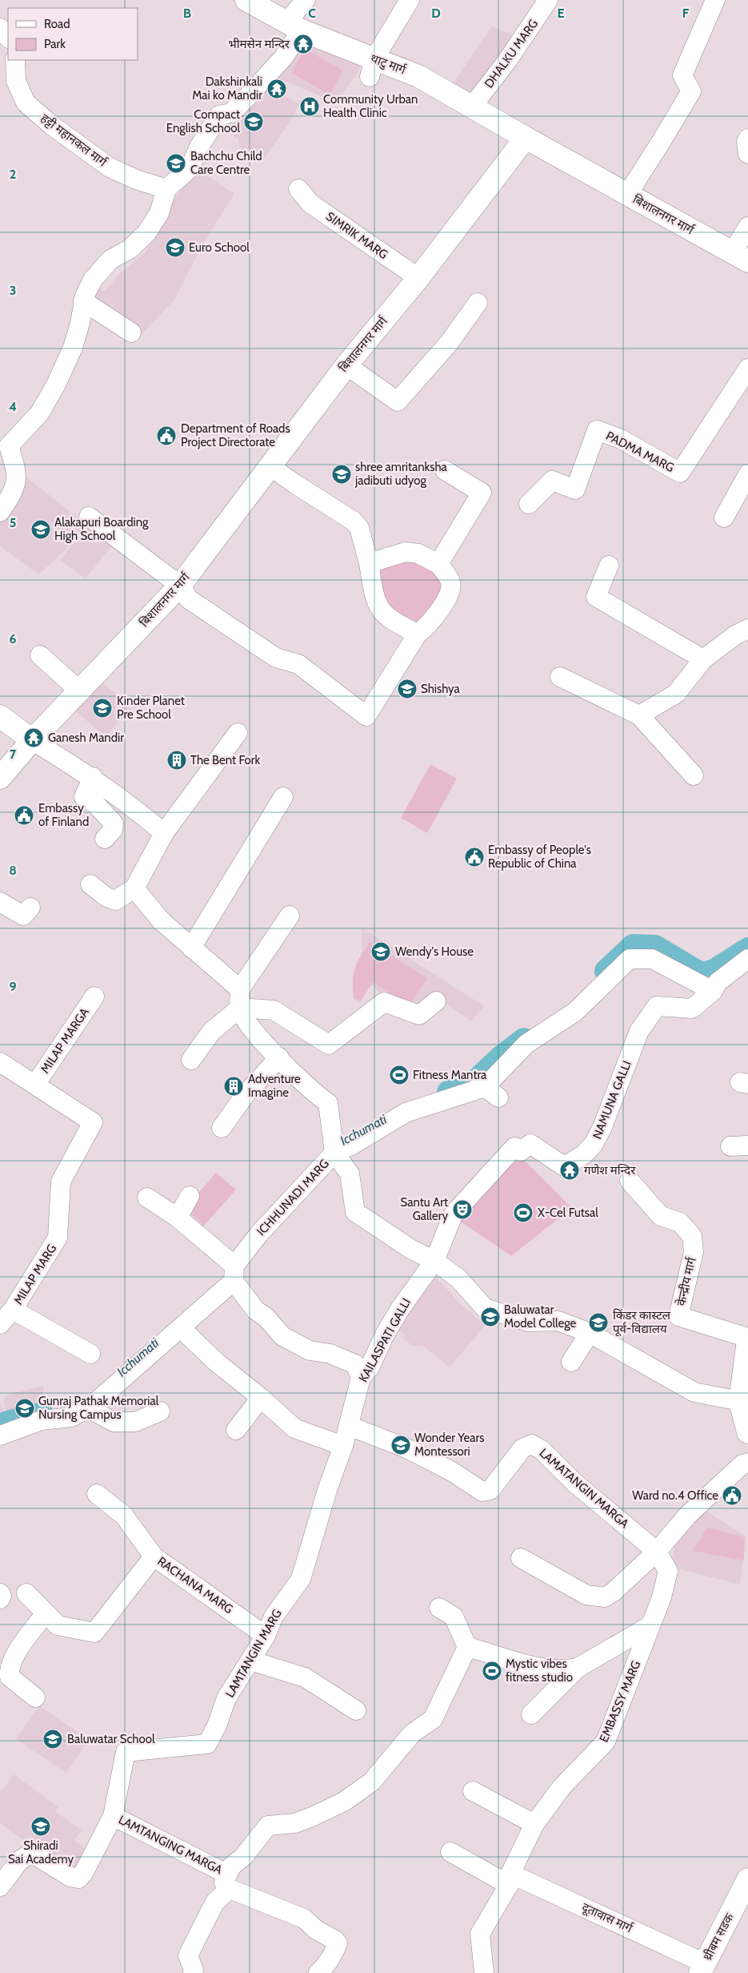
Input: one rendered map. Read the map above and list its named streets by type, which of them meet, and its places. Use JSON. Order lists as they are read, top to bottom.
{
  "streets": {
    "main road": ["थाटु मार्ग", "बिशालनगर मार्ग", "थ्रीबम सडक"],
    "street": [
      "DHALKU MARG",
      "हट्टी महानकल मार्ग",
      "SIMRIK MARG",
      "PADMA MARG",
      "MILAP MARGA",
      "NAMUNA GALLI",
      "ICHHUNADI MARG",
      "MILAP MARG",
      "केन्द्रीय मार्ग",
      "KAILASPATI GALLI",
      "LAMATANGIN MARGA",
      "RACHANA MARG",
      "LAMTANGIN MARG",
      "EMBASSY MARG",
      "LAMTANGING MARGA",
      "दूतावास मार्ग"
    ]
  },
  "crossings": [
    ["DHALKU MARG", "थाटु मार्ग"],
    ["थाटु मार्ग", "बिशालनगर मार्ग"],
    ["बिशालनगर मार्ग", "SIMRIK MARG"],
    ["MILAP MARGA", "MILAP MARG"],
    ["NAMUNA GALLI", "ICHHUNADI MARG"],
    ["NAMUNA GALLI", "KAILASPATI GALLI"],
    ["KAILASPATI GALLI", "LAMATANGIN MARGA"],
    ["KAILASPATI GALLI", "LAMTANGIN MARG"],
    ["LAMATANGIN MARGA", "LAMTANGIN MARG"],
    ["LAMATANGIN MARGA", "EMBASSY MARG"],
    ["RACHANA MARG", "LAMTANGIN MARG"],
    ["LAMTANGIN MARG", "LAMTANGING MARGA"],
    ["EMBASSY MARG", "दूतावास मार्ग"],
    ["दूतावास मार्ग", "थ्रीबम सडक"]
  ],
  "water": ["Icchumati"],
  "places": {
    "temple": [
      "भीमसेन मन्दिर",
      "Dakshinkali Mai ko Mandir",
      "Ganesh Mandir",
      "गणेश मन्दिर"
    ],
    "hospital": ["Community Urban Health Clinic"],
    "school or university": [
      "Compact English School",
      "Bachchu Child Care Centre",
      "Euro School",
      "shree amritanksha jadibuti udyog",
      "Alakapuri Boarding High School",
      "Shishya",
      "Kinder Planet Pre School",
      "Wendy's House",
      "Baluwatar Model College",
      "किंडर कास्टल पूर्व-विद्यालय",
      "Gunraj Pathak Memorial Nursing Campus",
      "Wonder Years Montessori",
      "Baluwatar School",
      "Shiradi Sai Academy"
    ],
    "public building": [
      "Department of Roads Project Directorate",
      "Embassy of Finland",
      "Embassy of People's Republic of China",
      "Ward no.4 Office"
    ],
    "building": ["The Bent Fork", "Adventure Imagine"],
    "sports": ["Fitness Mantra", "X-Cel Futsal", "Mystic vibes fitness studio"],
    "theatre": ["Santu Art Gallery"]
  },
  "legend": ["Road", "Park"],
  "grid": {
    "columns": [
      "B",
      "C",
      "D",
      "E",
      "F"
    ],
    "rows": [
      "2",
      "3",
      "4",
      "5",
      "6",
      "7",
      "8",
      "9"
    ]
  }
}
